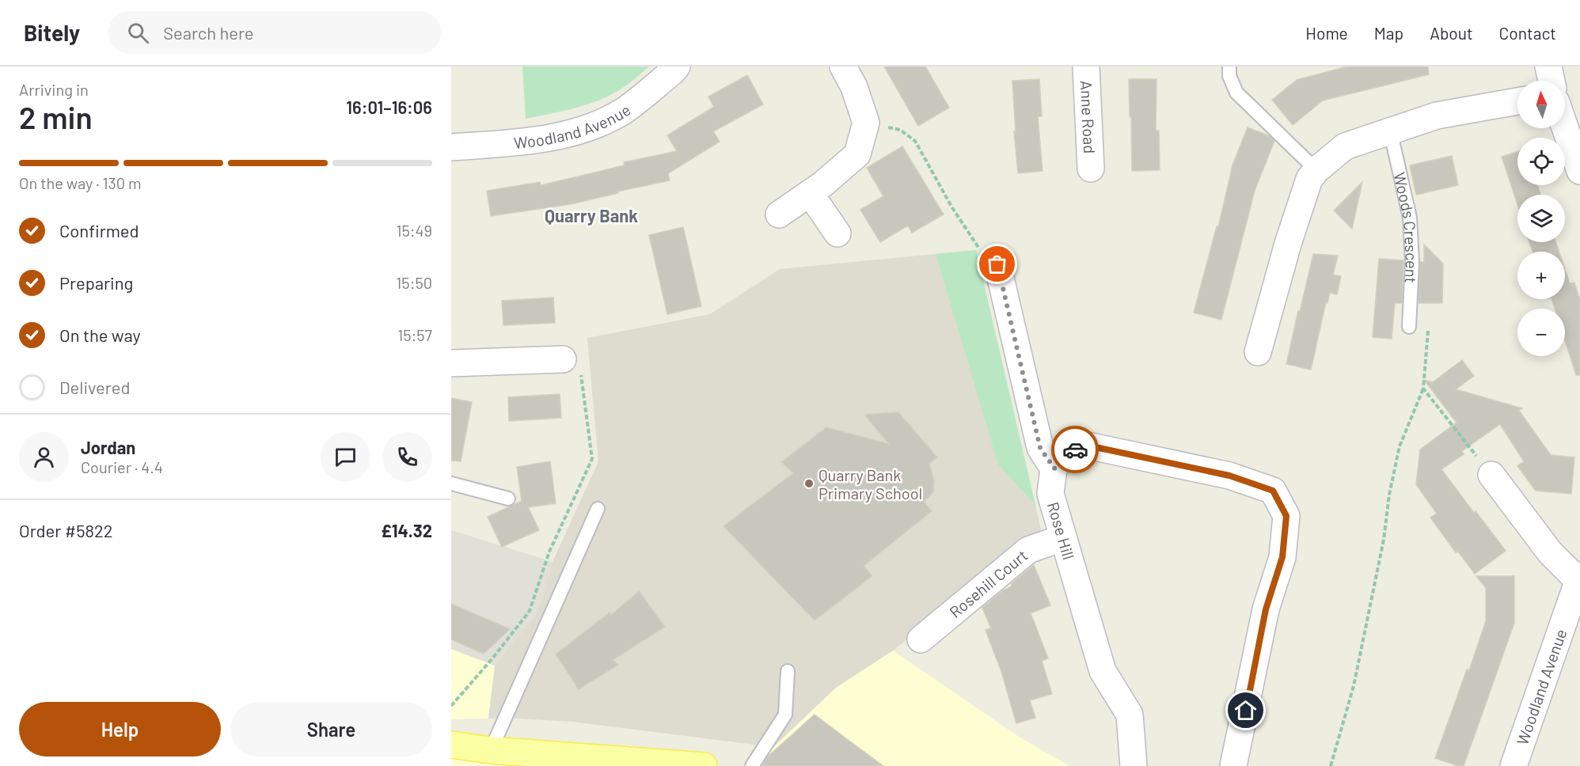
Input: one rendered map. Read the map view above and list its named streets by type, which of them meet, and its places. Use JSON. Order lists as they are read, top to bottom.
{
  "streets": {
    "street": [
      "Anne Road",
      "Woodland Avenue",
      "Rose Hill",
      "Rosehill Court"
    ],
    "lane": ["Woods Crescent"]
  },
  "crossings": [
    ["Rose Hill", "Rosehill Court"]
  ],
  "districts": ["Quarry Bank"],
  "places": ["Quarry Bank Primary School"],
  "north": "top",
  "page": {
    "header": "Bitely",
    "search": "Search here",
    "nav": [
      "Home",
      "Map",
      "About",
      "Contact"
    ],
    "heading": ["2 min", "Arriving in", "16:01–16:06"],
    "panel": [
      "Jordan",
      "Courier · 4.4",
      "Order #5822",
      "£14.32"
    ],
    "map_buttons": ["+", "−"],
    "bar": "On the way · 130 m",
    "list": [
      ["Confirmed", "15:49"],
      ["Preparing", "15:50"],
      ["On the way", "15:57"],
      "Delivered"
    ],
    "buttons": ["Help", "Share"]
  }
}
